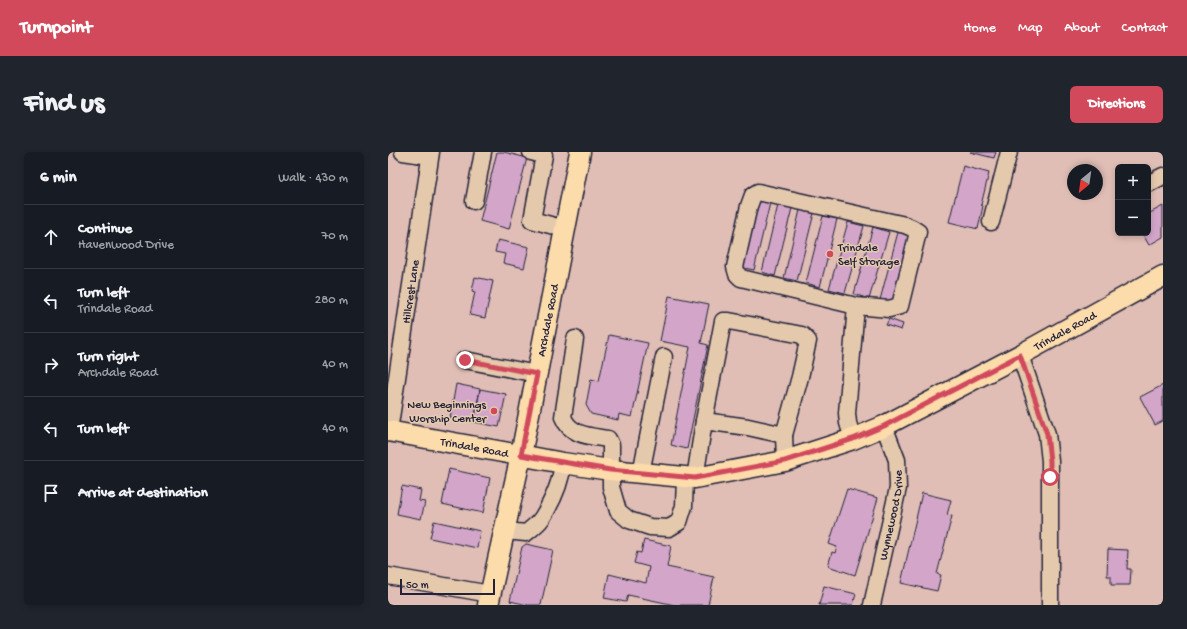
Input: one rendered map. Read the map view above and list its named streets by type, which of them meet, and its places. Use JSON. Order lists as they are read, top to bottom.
{
  "streets": {
    "main road": ["Archdale Road", "Trindale Road"],
    "street": ["Hillcrest Lane", "Wynnewood Drive"]
  },
  "crossings": [
    ["Hillcrest Lane", "Trindale Road"],
    ["Archdale Road", "Trindale Road"],
    ["Trindale Road", "Wynnewood Drive"]
  ],
  "places": ["Trindale Self Storage", "New Beginnings Worship Center"],
  "scale_bar": "50 m",
  "north": "bottom left",
  "page": {
    "header": "Turnpoint",
    "nav": [
      "Home",
      "Map",
      "About",
      "Contact"
    ],
    "buttons": "Directions",
    "title": "Find us",
    "heading": ["6 min", "Walk · 430 m"],
    "map_buttons": ["+", "−"],
    "list": [
      ["Continue", "Havenwood Drive", "70 m"],
      ["Turn left", "Trindale Road", "280 m"],
      ["Turn right", "Archdale Road", "40 m"],
      ["Turn left", "40 m"],
      "Arrive at destination"
    ],
    "scale": "50 m"
  }
}
